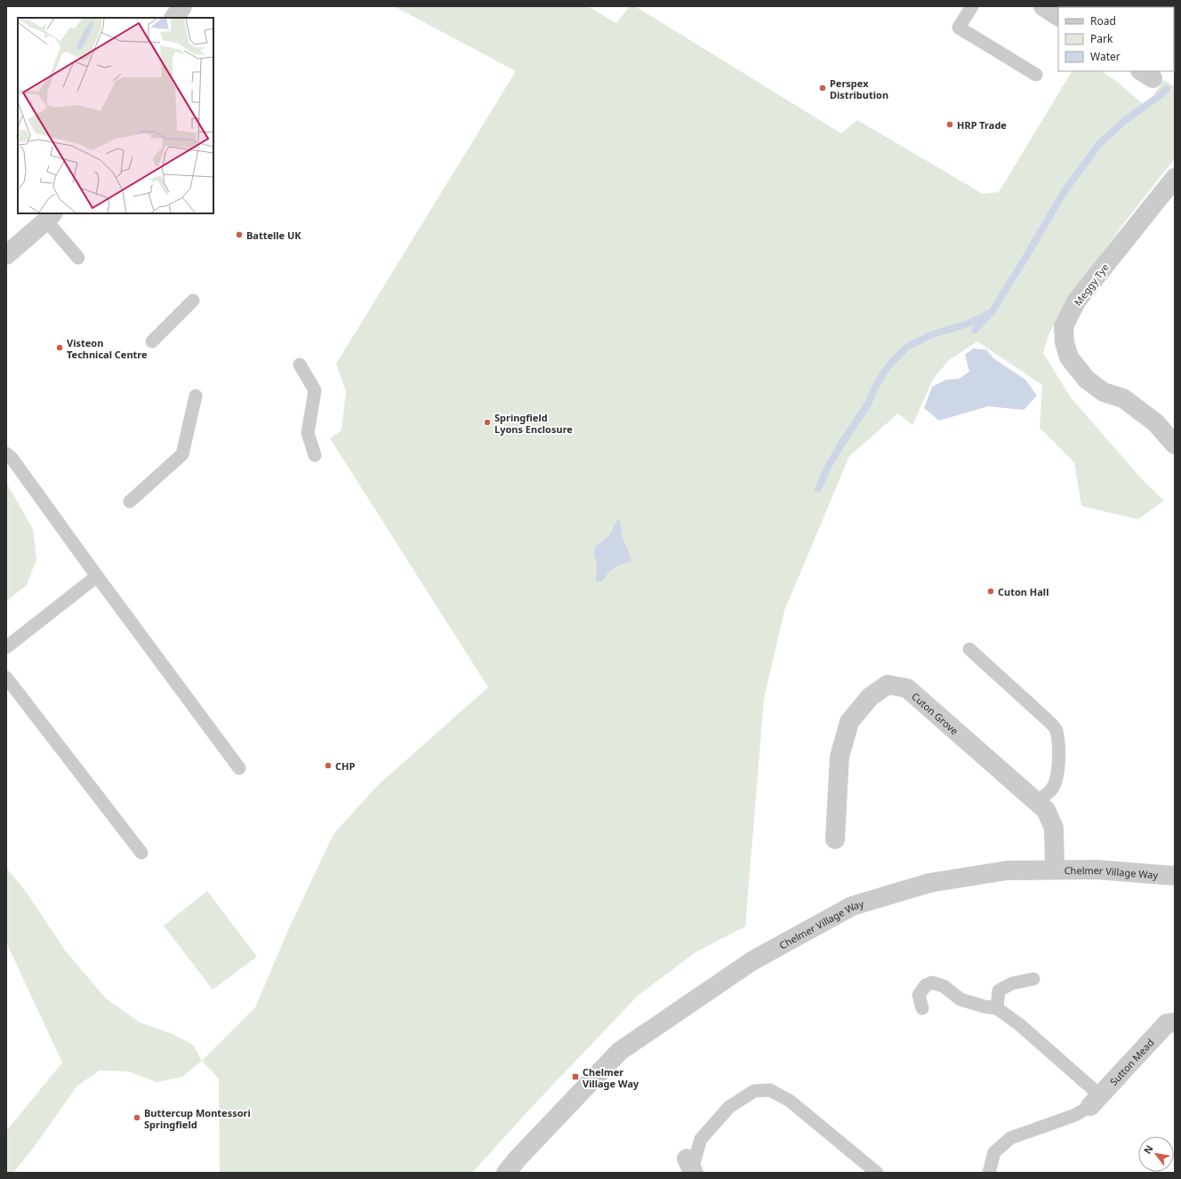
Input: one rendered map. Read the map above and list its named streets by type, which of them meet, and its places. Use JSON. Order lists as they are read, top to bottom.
{
  "streets": {
    "street": [
      "Meggy Tye",
      "Cuton Grove",
      "Chelmer Village Way",
      "Sutton Mead"
    ]
  },
  "crossings": [
    ["Cuton Grove", "Chelmer Village Way"]
  ],
  "places": {
    "other": [
      "Perspex Distribution",
      "HRP Trade",
      "Battelle UK",
      "Visteon Technical Centre",
      "Springfield Lyons Enclosure",
      "Cuton Hall",
      "CHP",
      "Buttercup Montessori Springfield"
    ],
    "transit": ["Chelmer Village Way"]
  },
  "legend": ["Road", "Park", "Water"],
  "north": "top left"
}
